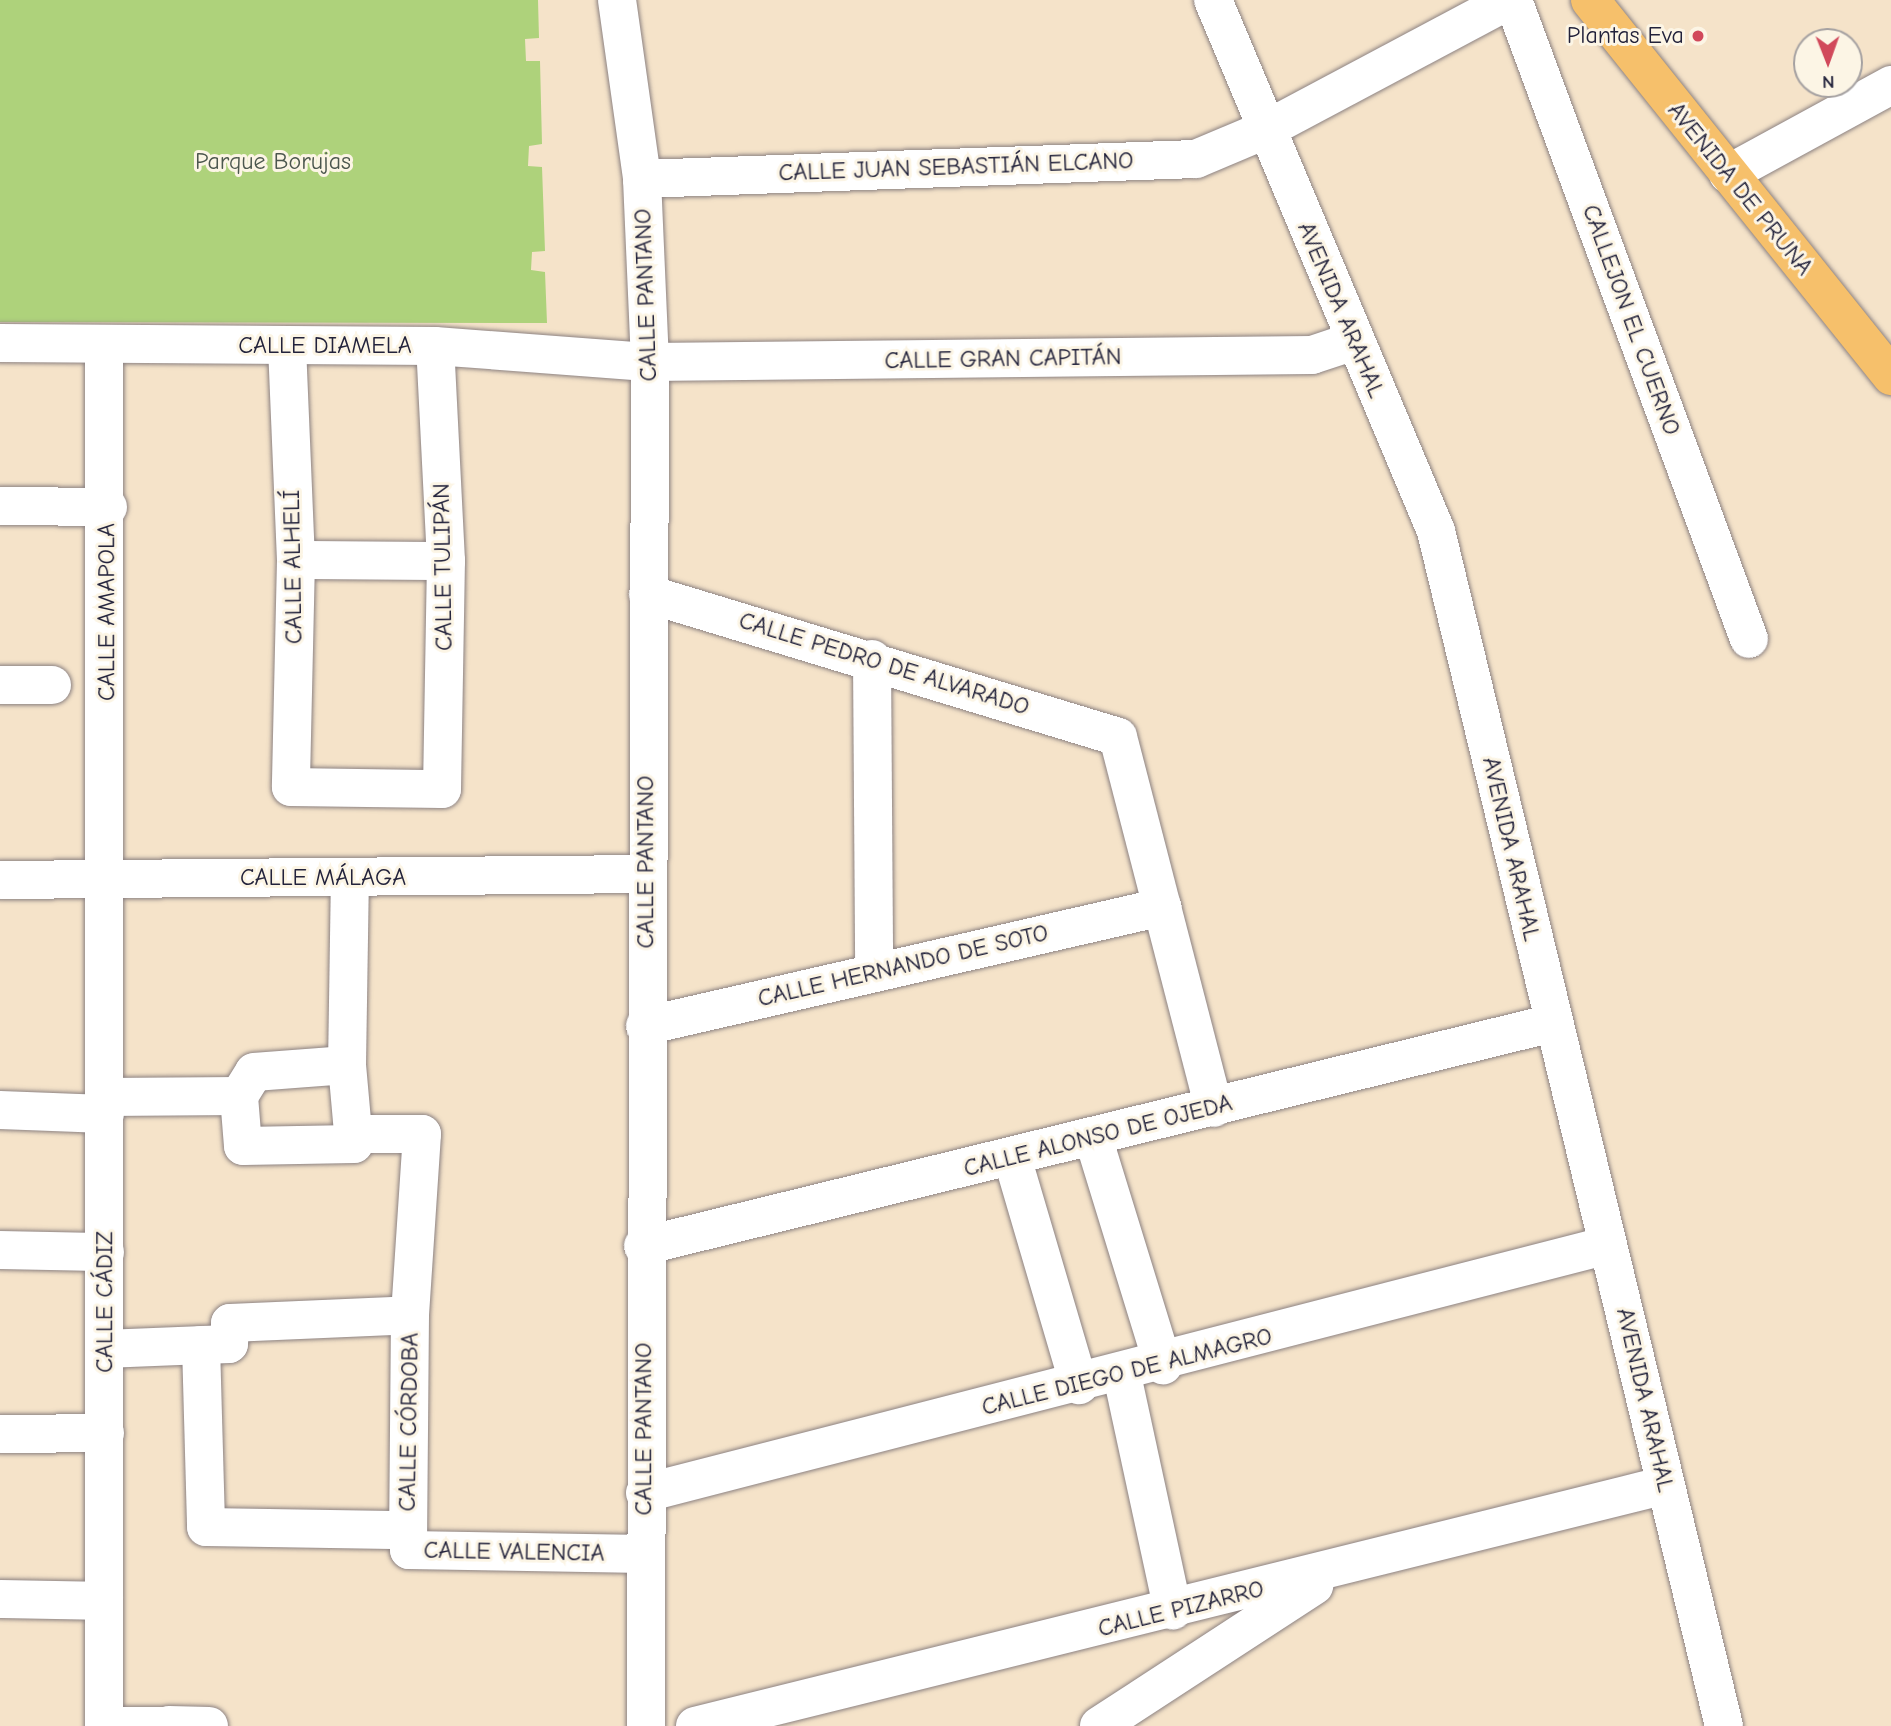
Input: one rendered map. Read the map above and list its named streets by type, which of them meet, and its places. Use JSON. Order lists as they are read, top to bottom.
{
  "streets": {
    "main road": ["AVENIDA DE PRUNA"],
    "street": [
      "CALLE JUAN SEBASTIÁN ELCANO",
      "CALLE PANTANO",
      "AVENIDA ARAHAL",
      "CALLEJON EL CUERNO",
      "CALLE DIAMELA",
      "CALLE GRAN CAPITÁN",
      "CALLE ALHELÍ",
      "CALLE TULIPÁN",
      "CALLE AMAPOLA",
      "CALLE PEDRO DE ALVARADO",
      "CALLE MÁLAGA",
      "CALLE HERNANDO DE SOTO",
      "CALLE ALONSO DE OJEDA",
      "CALLE CÁDIZ",
      "CALLE DIEGO DE ALMAGRO",
      "CALLE CÓRDOBA",
      "CALLE VALENCIA",
      "CALLE PIZARRO"
    ]
  },
  "crossings": [
    ["CALLE JUAN SEBASTIÁN ELCANO", "CALLE PANTANO"],
    ["CALLE JUAN SEBASTIÁN ELCANO", "AVENIDA ARAHAL"],
    ["CALLE JUAN SEBASTIÁN ELCANO", "CALLEJON EL CUERNO"],
    ["CALLE PANTANO", "CALLE DIAMELA"],
    ["CALLE PANTANO", "CALLE GRAN CAPITÁN"],
    ["CALLE PANTANO", "CALLE PEDRO DE ALVARADO"],
    ["CALLE PANTANO", "CALLE MÁLAGA"],
    ["CALLE PANTANO", "CALLE HERNANDO DE SOTO"],
    ["CALLE PANTANO", "CALLE ALONSO DE OJEDA"],
    ["CALLE PANTANO", "CALLE DIEGO DE ALMAGRO"],
    ["CALLE PANTANO", "CALLE VALENCIA"],
    ["AVENIDA ARAHAL", "CALLE GRAN CAPITÁN"],
    ["AVENIDA ARAHAL", "CALLE ALONSO DE OJEDA"],
    ["AVENIDA ARAHAL", "CALLE DIEGO DE ALMAGRO"],
    ["AVENIDA ARAHAL", "CALLE PIZARRO"],
    ["CALLE DIAMELA", "CALLE GRAN CAPITÁN"],
    ["CALLE DIAMELA", "CALLE ALHELÍ"],
    ["CALLE DIAMELA", "CALLE TULIPÁN"],
    ["CALLE DIAMELA", "CALLE AMAPOLA"],
    ["CALLE ALHELÍ", "CALLE TULIPÁN"],
    ["CALLE AMAPOLA", "CALLE MÁLAGA"],
    ["CALLE AMAPOLA", "CALLE CÁDIZ"],
    ["CALLE PEDRO DE ALVARADO", "CALLE HERNANDO DE SOTO"],
    ["CALLE MÁLAGA", "CALLE CÁDIZ"],
    ["CALLE CÓRDOBA", "CALLE VALENCIA"]
  ],
  "parks": ["Parque Borujas"],
  "places": ["Plantas Eva"],
  "north": "bottom"
}
